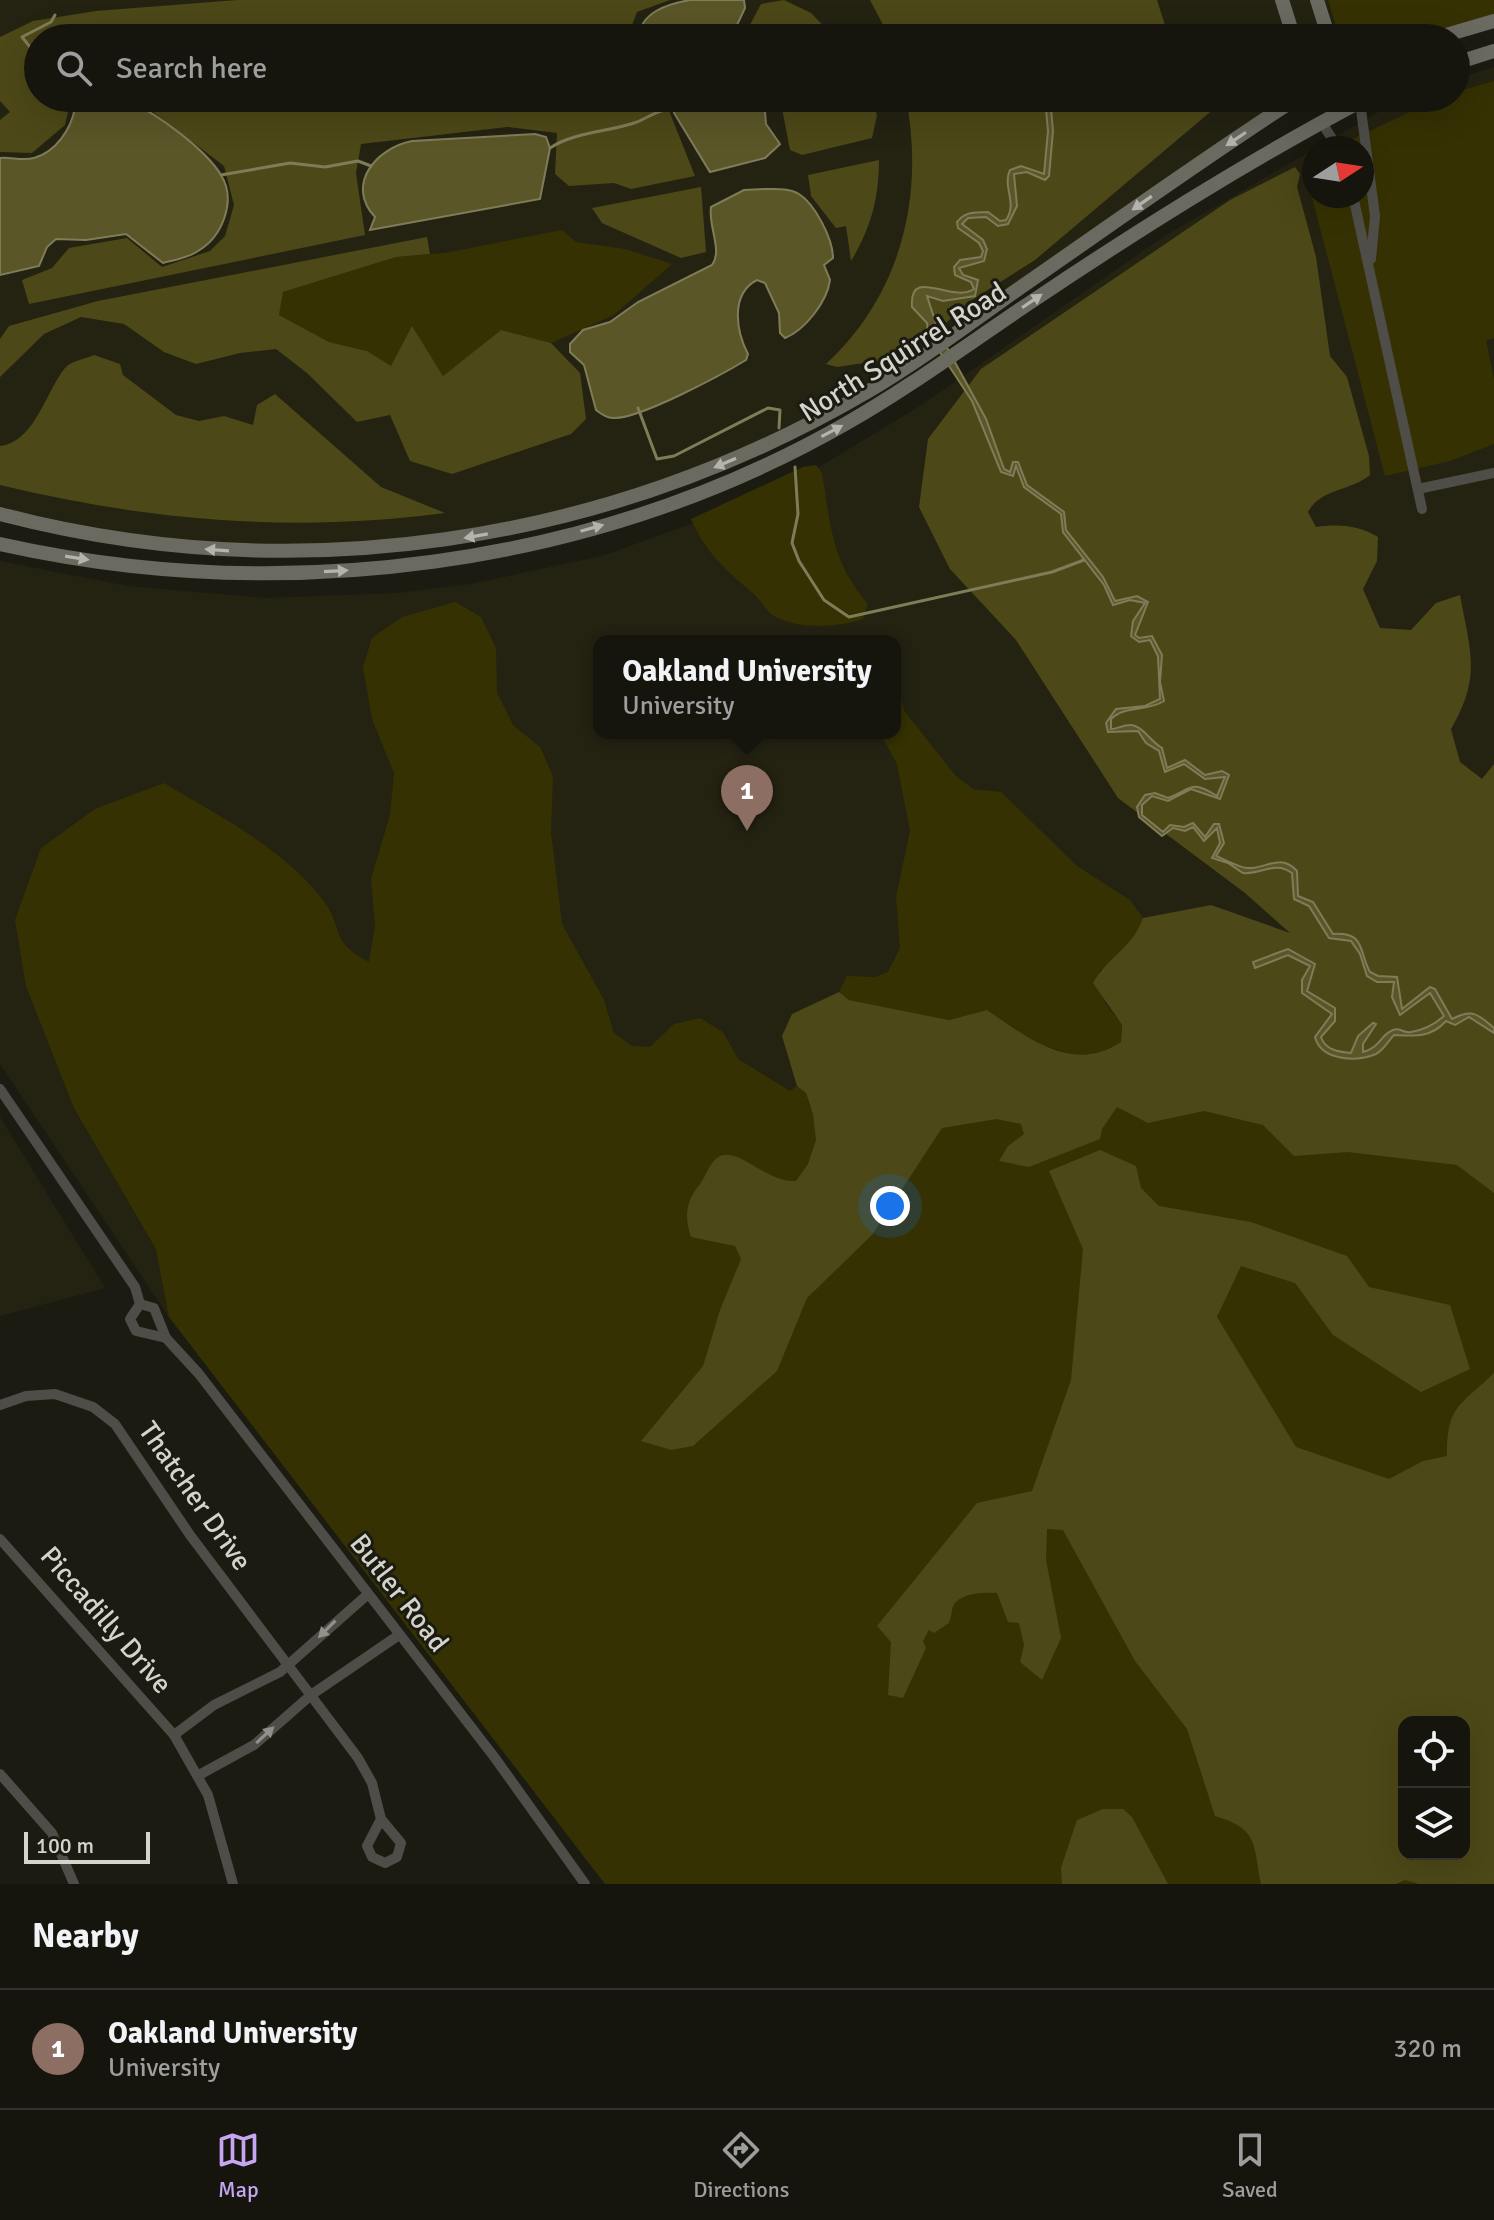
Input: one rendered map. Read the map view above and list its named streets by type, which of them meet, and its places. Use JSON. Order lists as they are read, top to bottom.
{
  "streets": {
    "main road": ["North Squirrel Road"],
    "street": ["Thatcher Drive", "Butler Road", "Piccadilly Drive"]
  },
  "scale_bar": "100 m",
  "north": "right",
  "page": {
    "search": "Search here",
    "popup": ["Oakland University", "University"],
    "pins": "1",
    "scale": "100 m",
    "heading": "Nearby",
    "list": [
      {
        "mark": "1",
        "name": "Oakland University",
        "note": "University",
        "value": "320 m"
      }
    ],
    "nav": ["Map", "Directions", "Saved"]
  }
}
